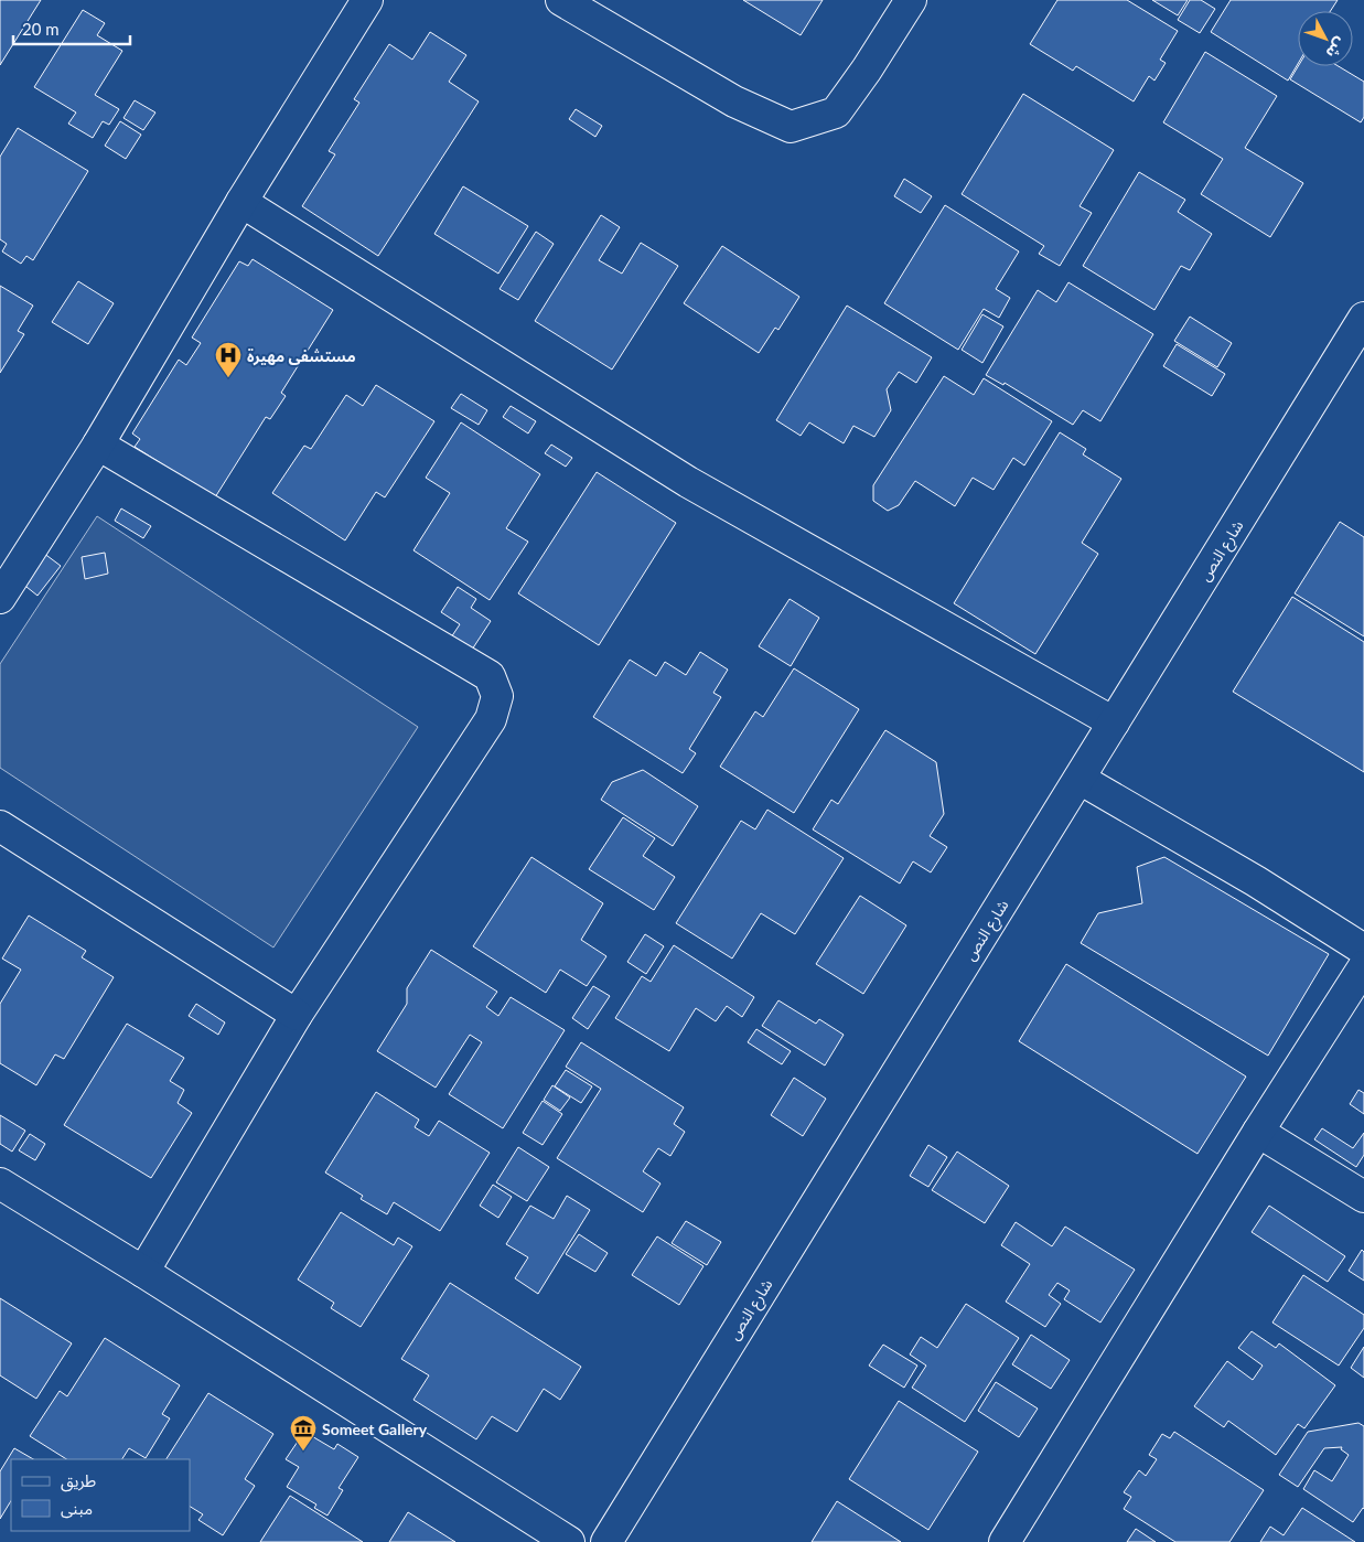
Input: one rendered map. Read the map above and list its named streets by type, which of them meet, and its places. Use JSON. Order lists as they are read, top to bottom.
{
  "streets": {
    "street": ["شارع النص"]
  },
  "places": {
    "hospital": ["مستشفى مهيرة"],
    "museum": ["Someet Gallery"]
  },
  "legend": ["طريق", "مبنى"],
  "scale_bar": "20 m",
  "north": "bottom right"
}
